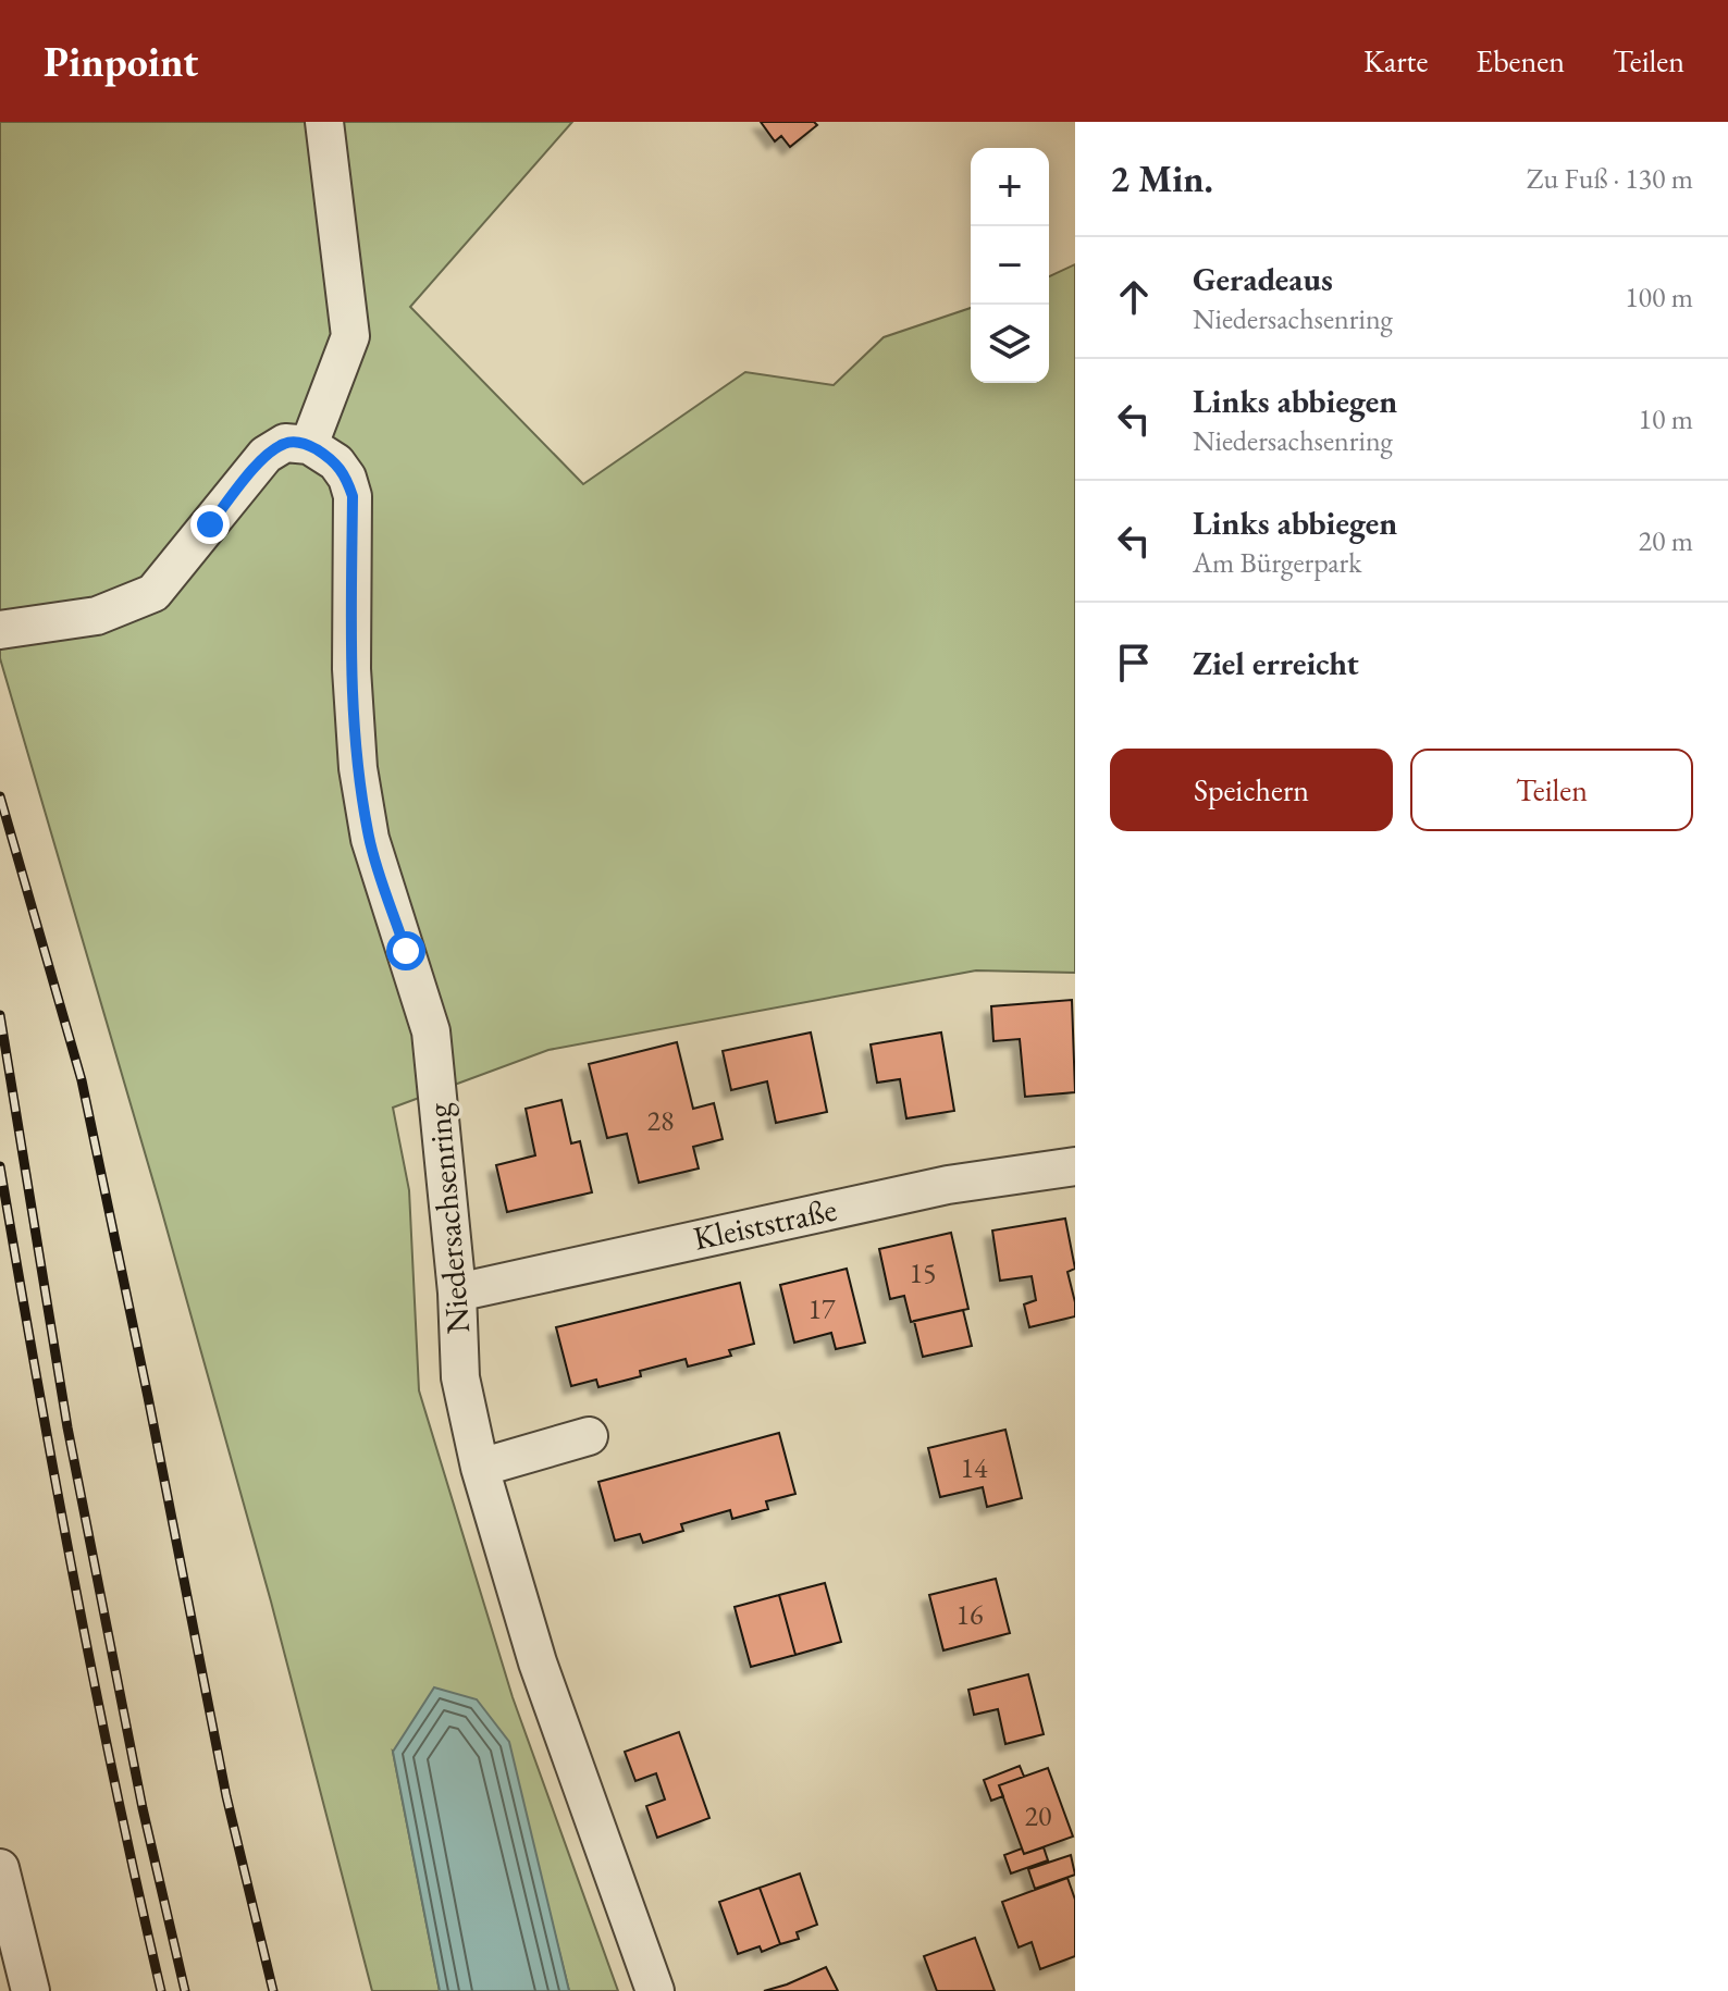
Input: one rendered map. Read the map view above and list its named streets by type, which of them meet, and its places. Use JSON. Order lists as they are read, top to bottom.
{
  "streets": {
    "street": ["Niedersachsenring", "Kleiststraße"]
  },
  "crossings": [
    ["Niedersachsenring", "Kleiststraße"]
  ],
  "house_numbers": [
    "28",
    "15",
    "17",
    "14",
    "16",
    "20"
  ],
  "page": {
    "header": "Pinpoint",
    "nav": ["Karte", "Ebenen", "Teilen"],
    "heading": ["2 Min.", "Zu Fuß · 130 m"],
    "map_buttons": ["+", "−"],
    "list": [
      ["Geradeaus", "Niedersachsenring", "100 m"],
      ["Links abbiegen", "Niedersachsenring", "10 m"],
      ["Links abbiegen", "Am Bürgerpark", "20 m"],
      "Ziel erreicht"
    ],
    "buttons": ["Speichern", "Teilen"]
  }
}
